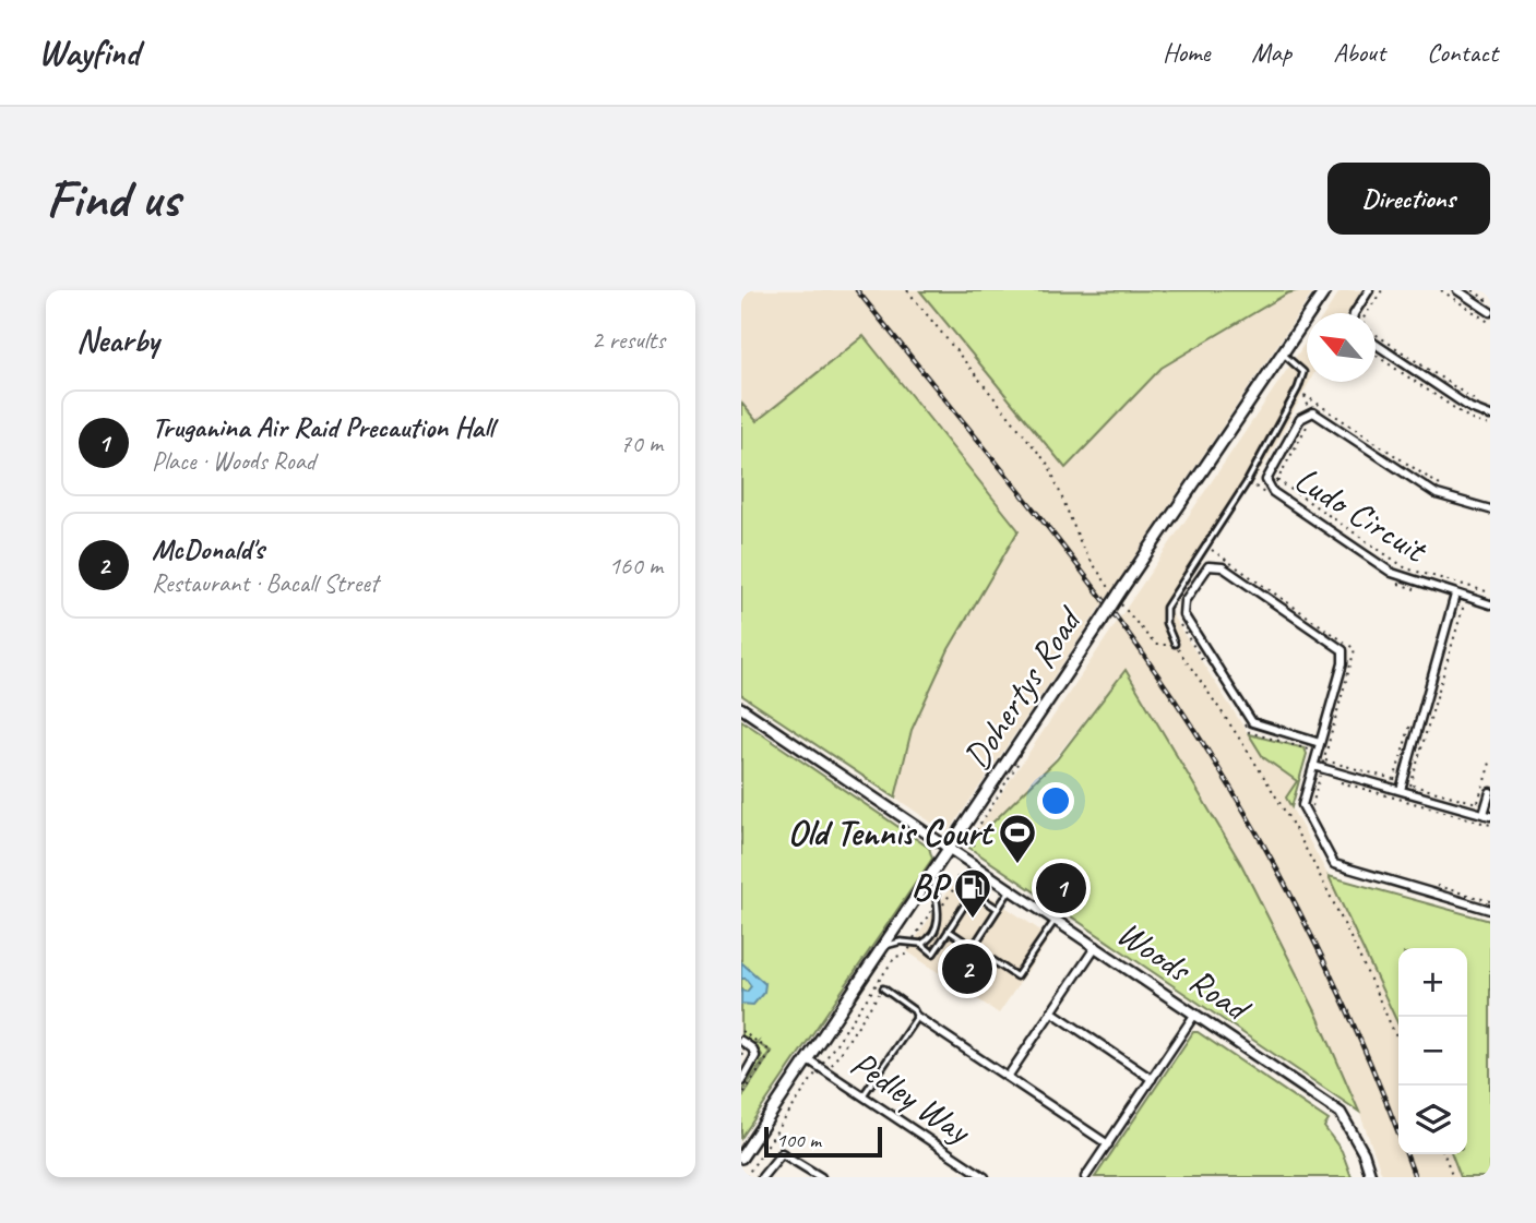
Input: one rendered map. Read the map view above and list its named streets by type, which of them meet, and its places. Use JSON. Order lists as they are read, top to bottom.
{
  "streets": {
    "main road": ["Dohertys Road"],
    "street": ["Ludo Circuit", "Woods Road", "Pedley Way"]
  },
  "crossings": [
    ["Dohertys Road", "Woods Road"],
    ["Dohertys Road", "Pedley Way"]
  ],
  "places": {
    "sports": ["Old Tennis Court"],
    "fuel station": ["BP"]
  },
  "scale_bar": "100 m",
  "north": "top left",
  "page": {
    "header": "Wayfind",
    "nav": [
      "Home",
      "Map",
      "About",
      "Contact"
    ],
    "buttons": "Directions",
    "title": "Find us",
    "heading": ["Nearby", "2 results"],
    "list": [
      {
        "mark": "1",
        "name": "Truganina Air Raid Precaution Hall",
        "note": "Place · Woods Road",
        "value": "70 m"
      },
      {
        "mark": "2",
        "name": "McDonald's",
        "note": "Restaurant · Bacall Street",
        "value": "160 m"
      }
    ],
    "pins": ["1", "2"],
    "map_buttons": ["+", "−"],
    "scale": "100 m"
  }
}
